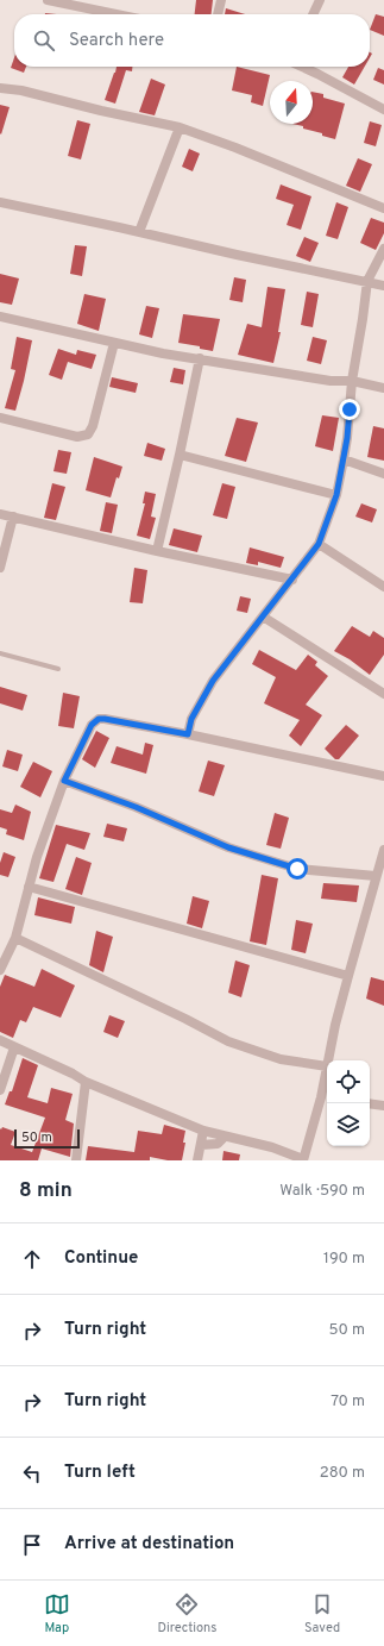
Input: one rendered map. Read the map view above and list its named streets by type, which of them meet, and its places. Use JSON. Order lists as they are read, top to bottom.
{
  "scale_bar": "50 m",
  "north": "top",
  "page": {
    "search": "Search here",
    "scale": "50 m",
    "heading": ["8 min", "Walk · 590 m"],
    "list": [
      ["Continue", "190 m"],
      ["Turn right", "50 m"],
      ["Turn right", "70 m"],
      ["Turn left", "280 m"],
      "Arrive at destination"
    ],
    "nav": ["Map", "Directions", "Saved"]
  }
}
